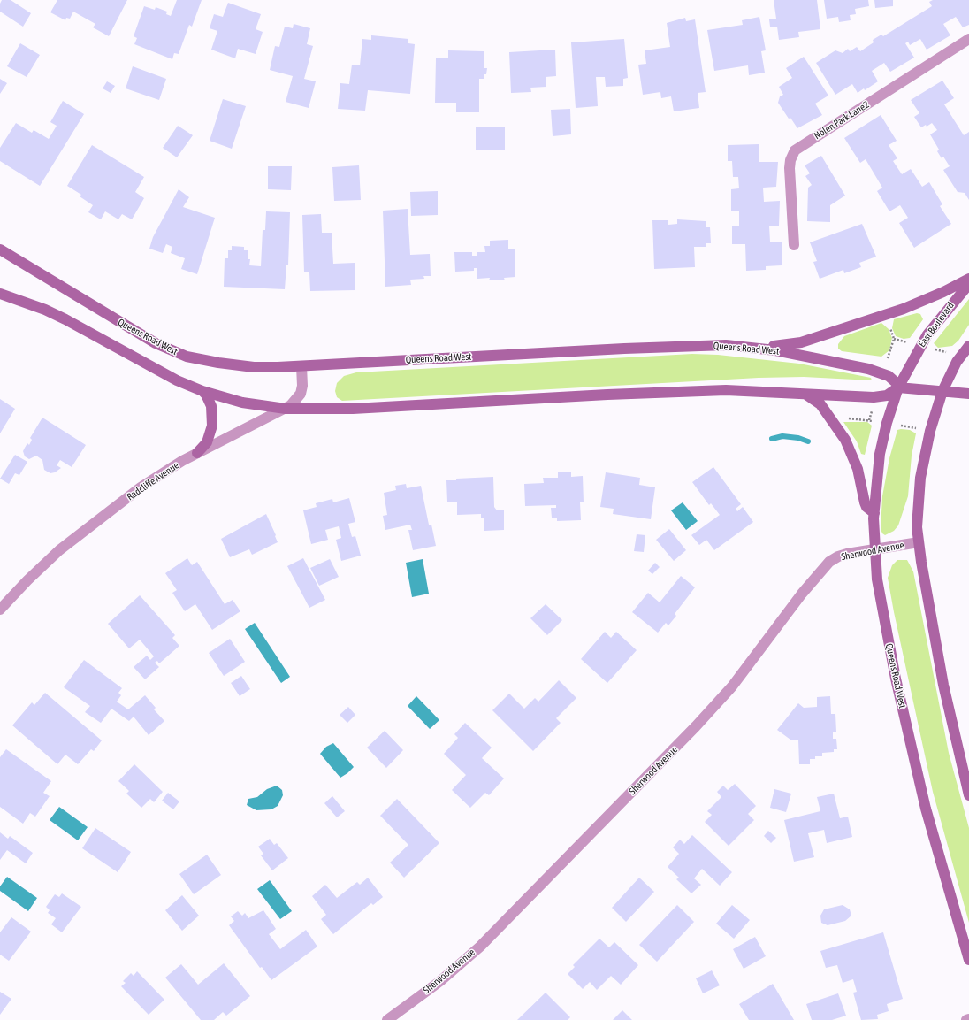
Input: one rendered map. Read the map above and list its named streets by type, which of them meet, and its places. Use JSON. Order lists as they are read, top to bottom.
{
  "streets": {
    "street": [
      "Nolen Park Lane2",
      "East Boulevard",
      "Queens Road West",
      "Radcliffe Avenue",
      "Sherwood Avenue"
    ]
  },
  "crossings": [
    ["East Boulevard", "Queens Road West"],
    ["Queens Road West", "Radcliffe Avenue"],
    ["Queens Road West", "Sherwood Avenue"]
  ]
}
